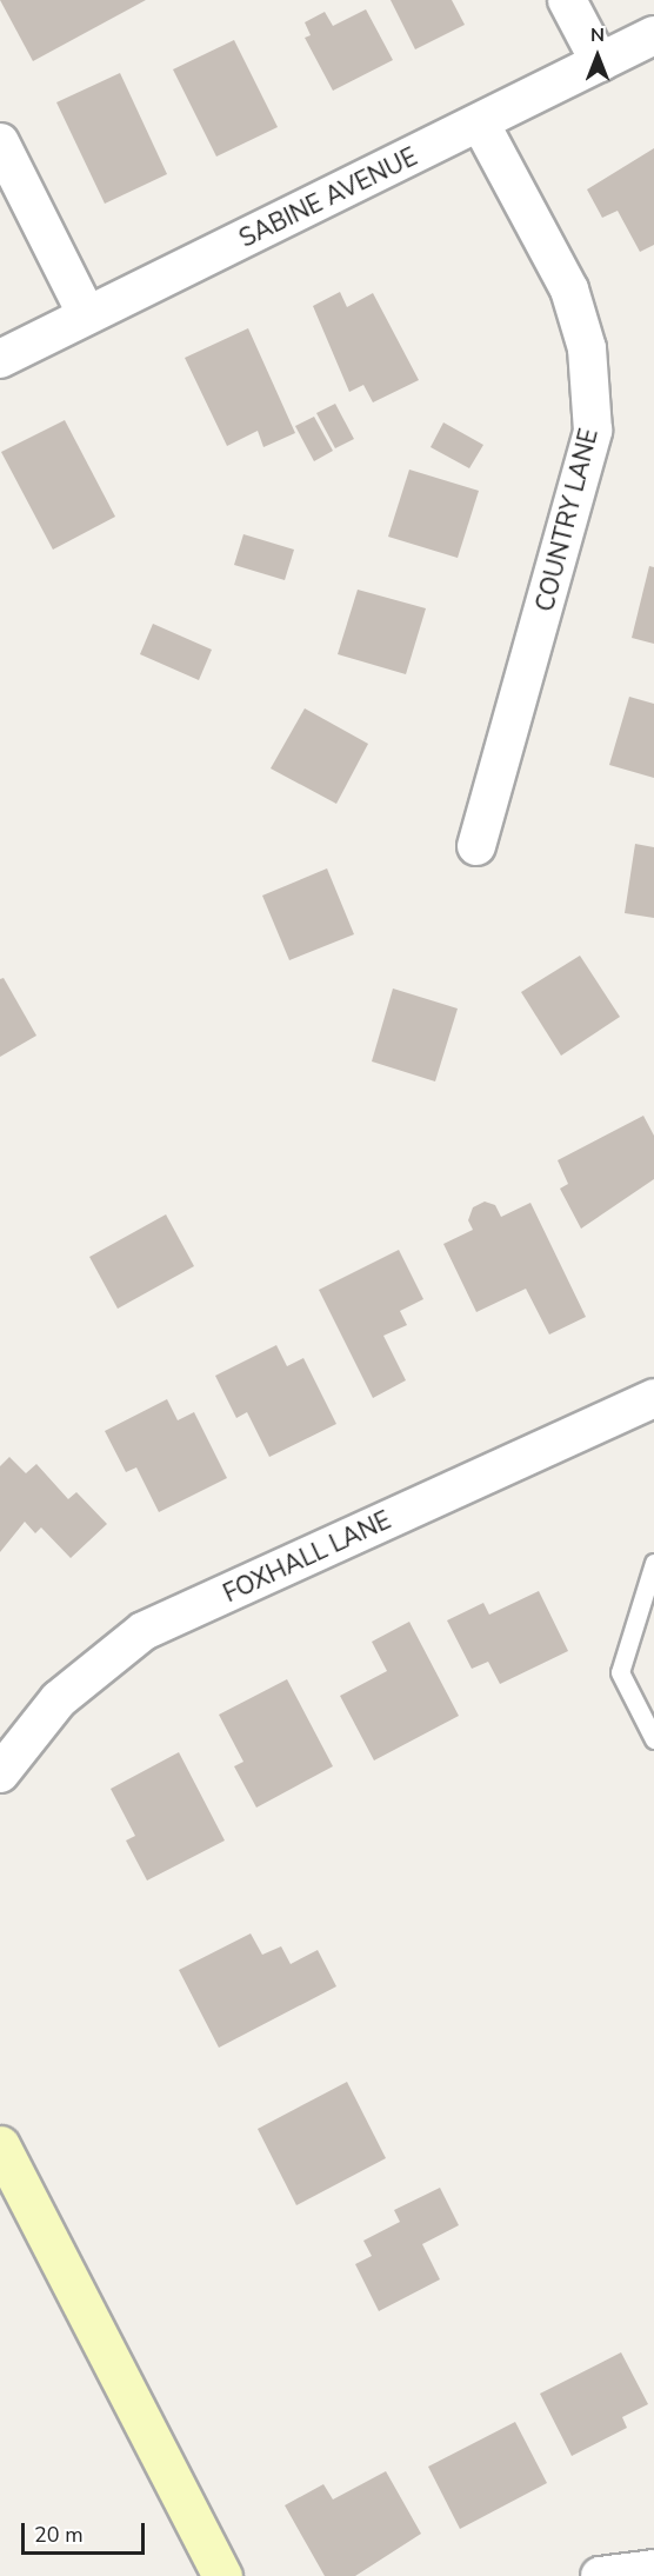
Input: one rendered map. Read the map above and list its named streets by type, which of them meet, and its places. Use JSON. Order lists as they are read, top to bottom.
{
  "streets": {
    "street": ["SABINE AVENUE", "COUNTRY LANE", "FOXHALL LANE"]
  },
  "crossings": [
    ["SABINE AVENUE", "COUNTRY LANE"]
  ],
  "scale_bar": "20 m",
  "north": "top"
}
